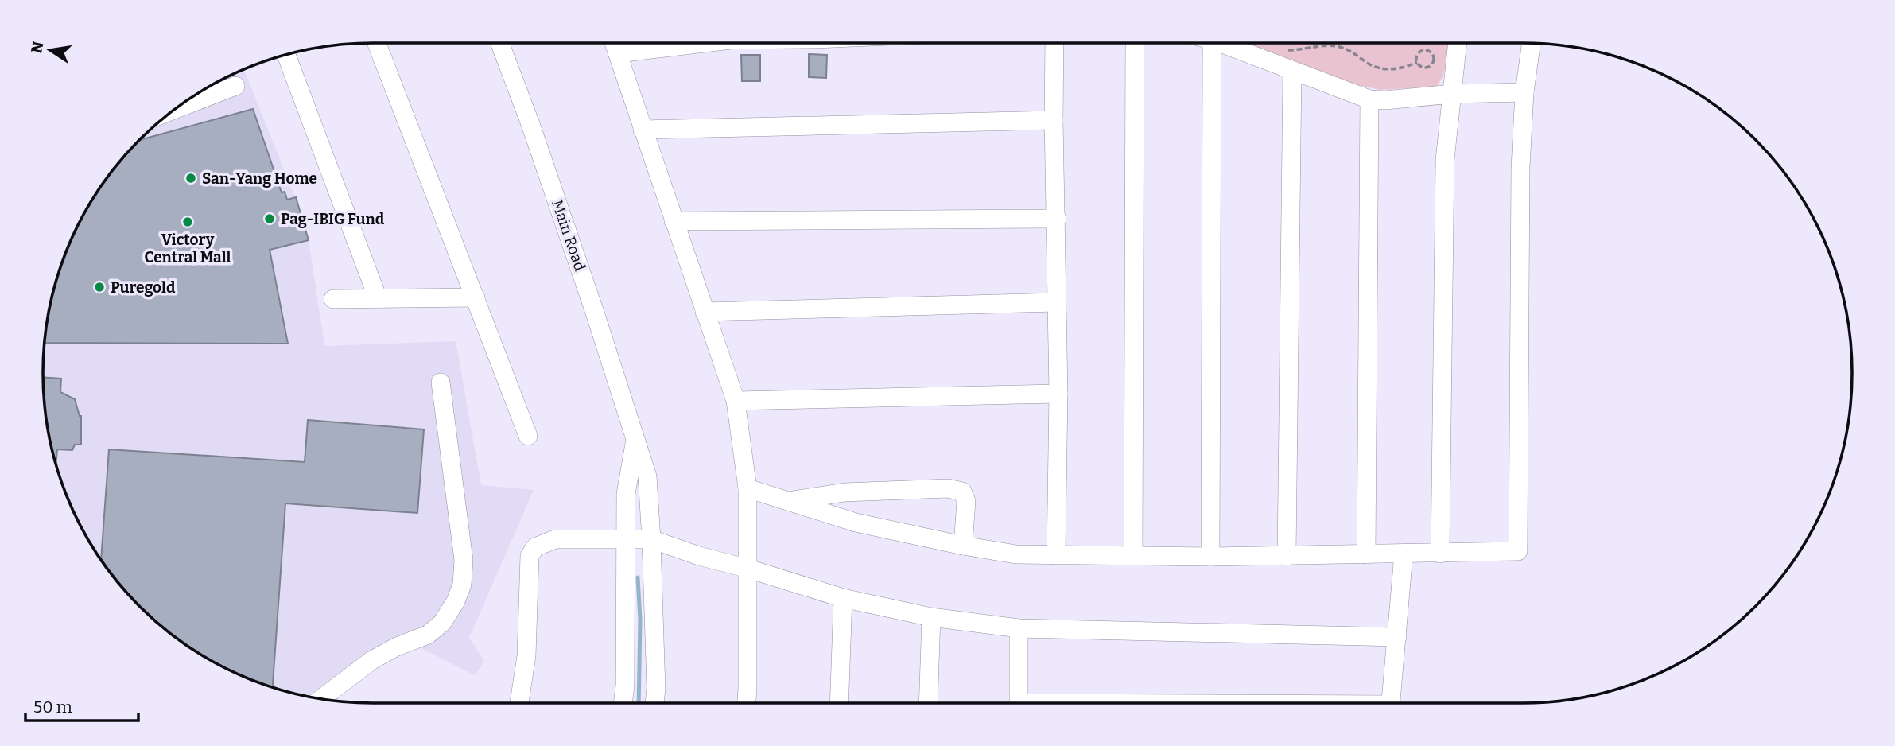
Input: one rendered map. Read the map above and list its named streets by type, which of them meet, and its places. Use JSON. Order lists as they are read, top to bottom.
{
  "streets": {
    "street": ["Main Road"]
  },
  "places": [
    "San-Yang Home",
    "Pag-IBIG Fund",
    "Victory Central Mall",
    "Puregold"
  ],
  "scale_bar": "50 m",
  "north": "left"
}
